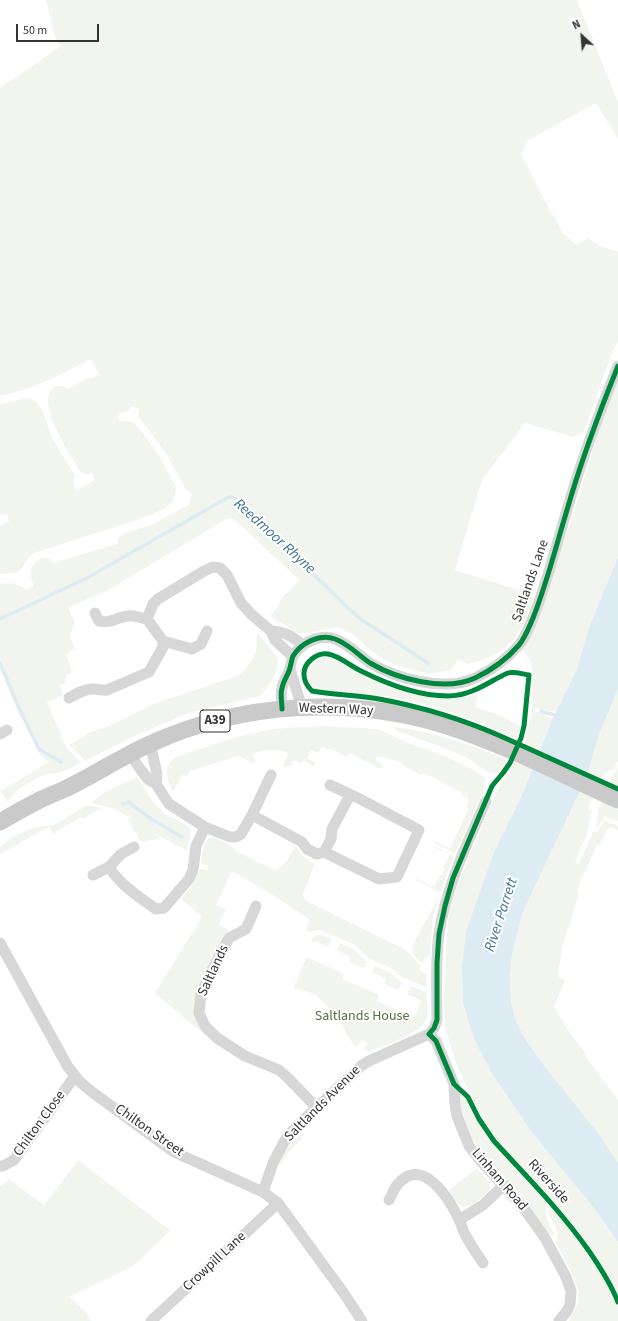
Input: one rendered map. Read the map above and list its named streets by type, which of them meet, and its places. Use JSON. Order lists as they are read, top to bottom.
{
  "streets": {
    "main road": ["Western Way", "A39"],
    "street": [
      "Saltlands Lane",
      "Saltlands",
      "Saltlands Avenue",
      "Chilton Close",
      "Chilton Street",
      "Linham Road",
      "Crowpill Lane"
    ],
    "cycle path": ["Riverside"]
  },
  "crossings": [
    ["Saltlands", "Saltlands Avenue"],
    ["Saltlands Avenue", "Chilton Street"],
    ["Saltlands Avenue", "Linham Road"],
    ["Chilton Close", "Chilton Street"],
    ["Chilton Street", "Crowpill Lane"]
  ],
  "water": ["Reedmoor Rhyne", "River Parrett"],
  "parks": ["Saltlands House"],
  "scale_bar": "50 m",
  "north": "top left"
}
